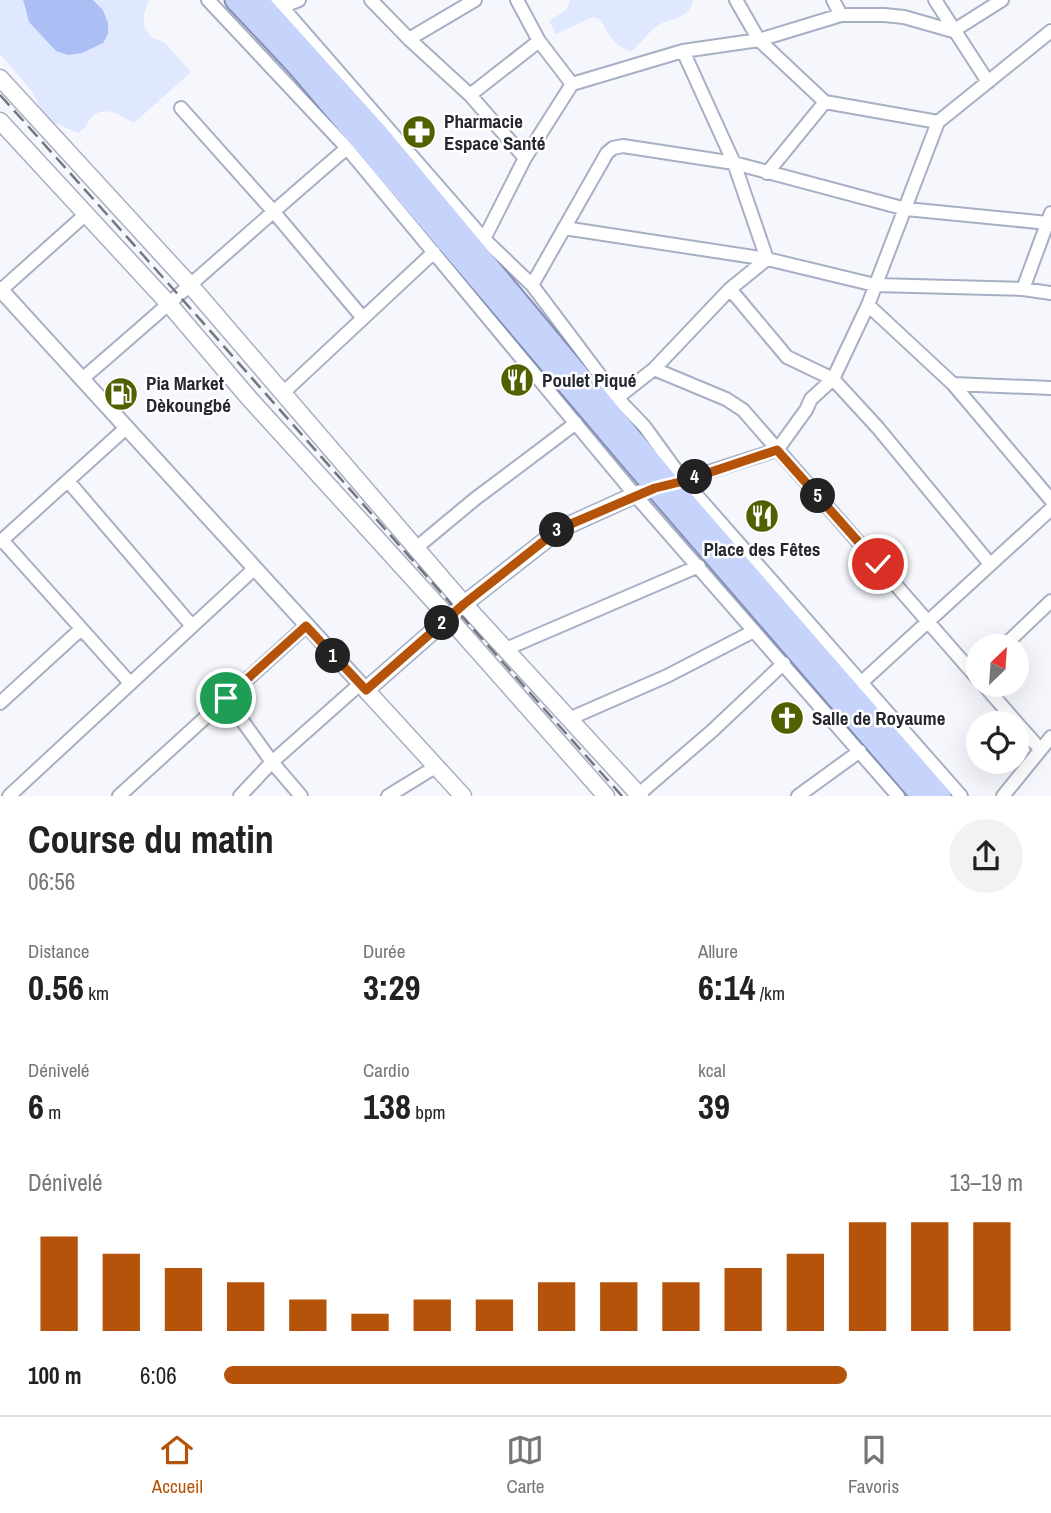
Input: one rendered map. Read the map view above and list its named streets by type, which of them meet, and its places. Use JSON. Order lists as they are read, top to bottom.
{
  "places": {
    "pharmacy": ["Pharmacie Espace Santé"],
    "restaurant": ["Poulet Piqué", "Place des Fêtes"],
    "fuel station": ["Pia Market Dèkoungbé"],
    "church": ["Salle de Royaume"]
  },
  "north": "top right",
  "page": {
    "pins": [
      "4",
      "5",
      "3",
      "2",
      "1"
    ],
    "heading": ["Course du matin", "06:56"],
    "stats": [
      ["Distance", "0.56 km"],
      ["Durée", "3:29"],
      ["Allure", "6:14 /km"],
      ["Dénivelé", "6 m"],
      ["Cardio", "138 bpm"],
      ["kcal", "39"]
    ],
    "chart": ["Dénivelé", "13–19 m"],
    "list": [
      {
        "name": "100 m",
        "note": "6:06"
      }
    ],
    "tabs": ["Accueil", "Carte", "Favoris"]
  }
}
